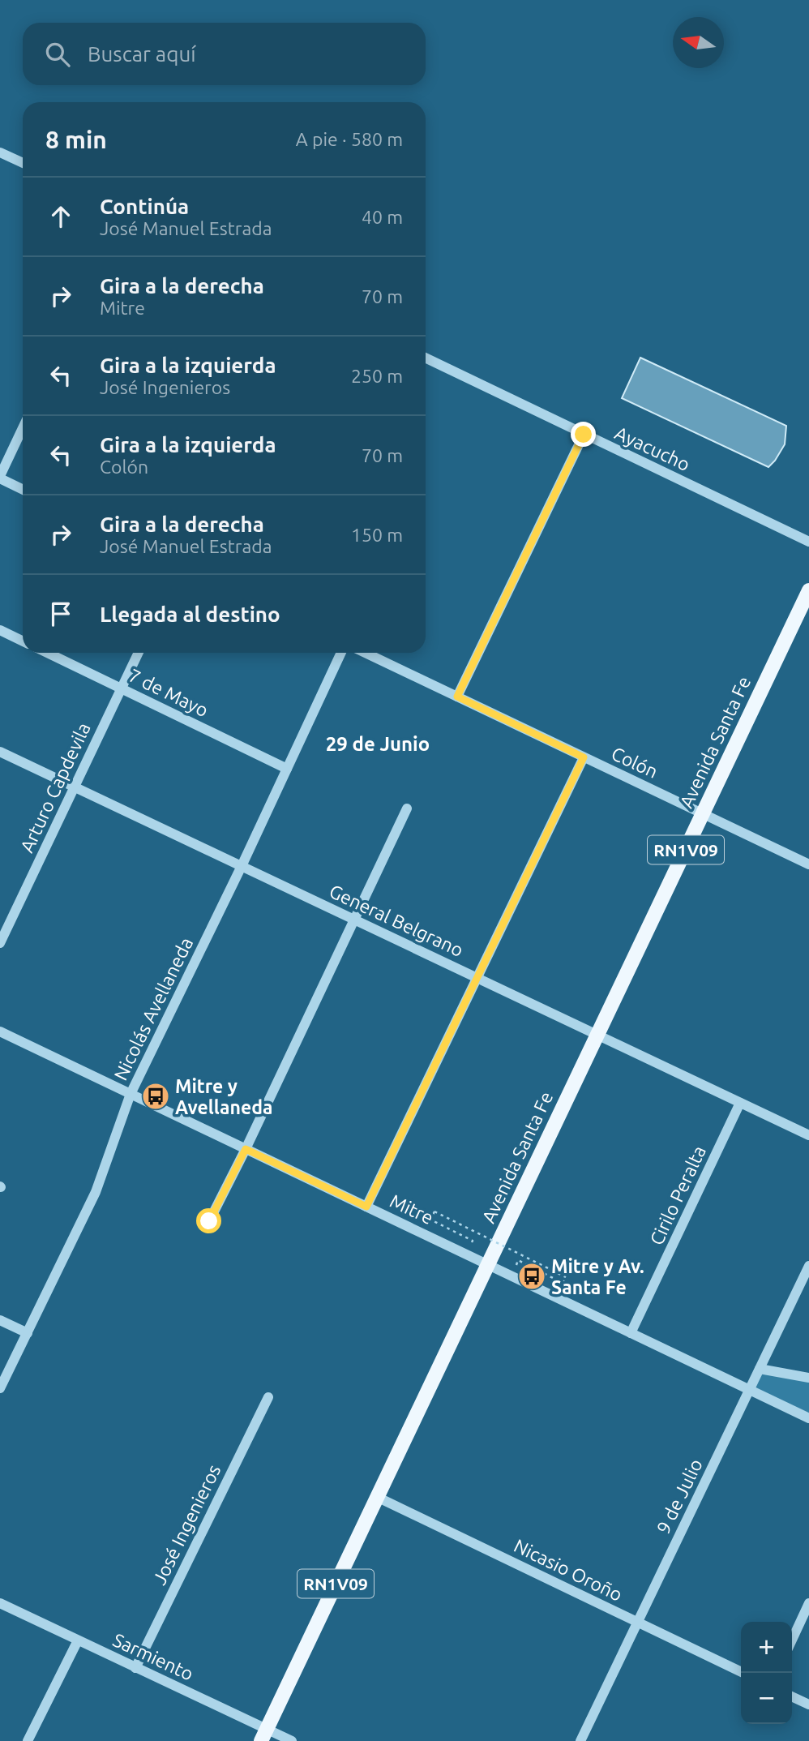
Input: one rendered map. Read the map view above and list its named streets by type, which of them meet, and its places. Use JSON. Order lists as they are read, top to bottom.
{
  "streets": {
    "main road": ["Avenida Santa Fe", "RN1V09"],
    "street": [
      "Ayacucho",
      "7 de Mayo",
      "Colón",
      "Arturo Capdevila",
      "General Belgrano",
      "Nicolás Avellaneda",
      "Cirilo Peralta",
      "Mitre",
      "9 de Julio",
      "José Ingenieros",
      "Nicasio Oroño",
      "Sarmiento"
    ]
  },
  "crossings": [
    ["7 de Mayo", "Arturo Capdevila"],
    ["7 de Mayo", "Nicolás Avellaneda"],
    ["Avenida Santa Fe", "Colón"],
    ["Avenida Santa Fe", "General Belgrano"],
    ["Avenida Santa Fe", "Mitre"],
    ["Avenida Santa Fe", "Nicasio Oroño"],
    ["Avenida Santa Fe", "Sarmiento"],
    ["Arturo Capdevila", "General Belgrano"],
    ["General Belgrano", "Nicolás Avellaneda"],
    ["General Belgrano", "Cirilo Peralta"],
    ["Nicolás Avellaneda", "Mitre"],
    ["Cirilo Peralta", "Mitre"],
    ["Mitre", "9 de Julio"],
    ["9 de Julio", "Nicasio Oroño"],
    ["José Ingenieros", "Sarmiento"]
  ],
  "districts": ["29 de Junio"],
  "places": {
    "bus stop": ["Mitre y Avellaneda", "Mitre y Av. Santa Fe"]
  },
  "north": "left",
  "page": {
    "search": "Buscar aquí",
    "heading": ["8 min", "A pie · 580 m"],
    "list": [
      ["Continúa", "José Manuel Estrada", "40 m"],
      ["Gira a la derecha", "Mitre", "70 m"],
      ["Gira a la izquierda", "José Ingenieros", "250 m"],
      ["Gira a la izquierda", "Colón", "70 m"],
      ["Gira a la derecha", "José Manuel Estrada", "150 m"],
      "Llegada al destino"
    ],
    "map_buttons": ["+", "−"]
  }
}
